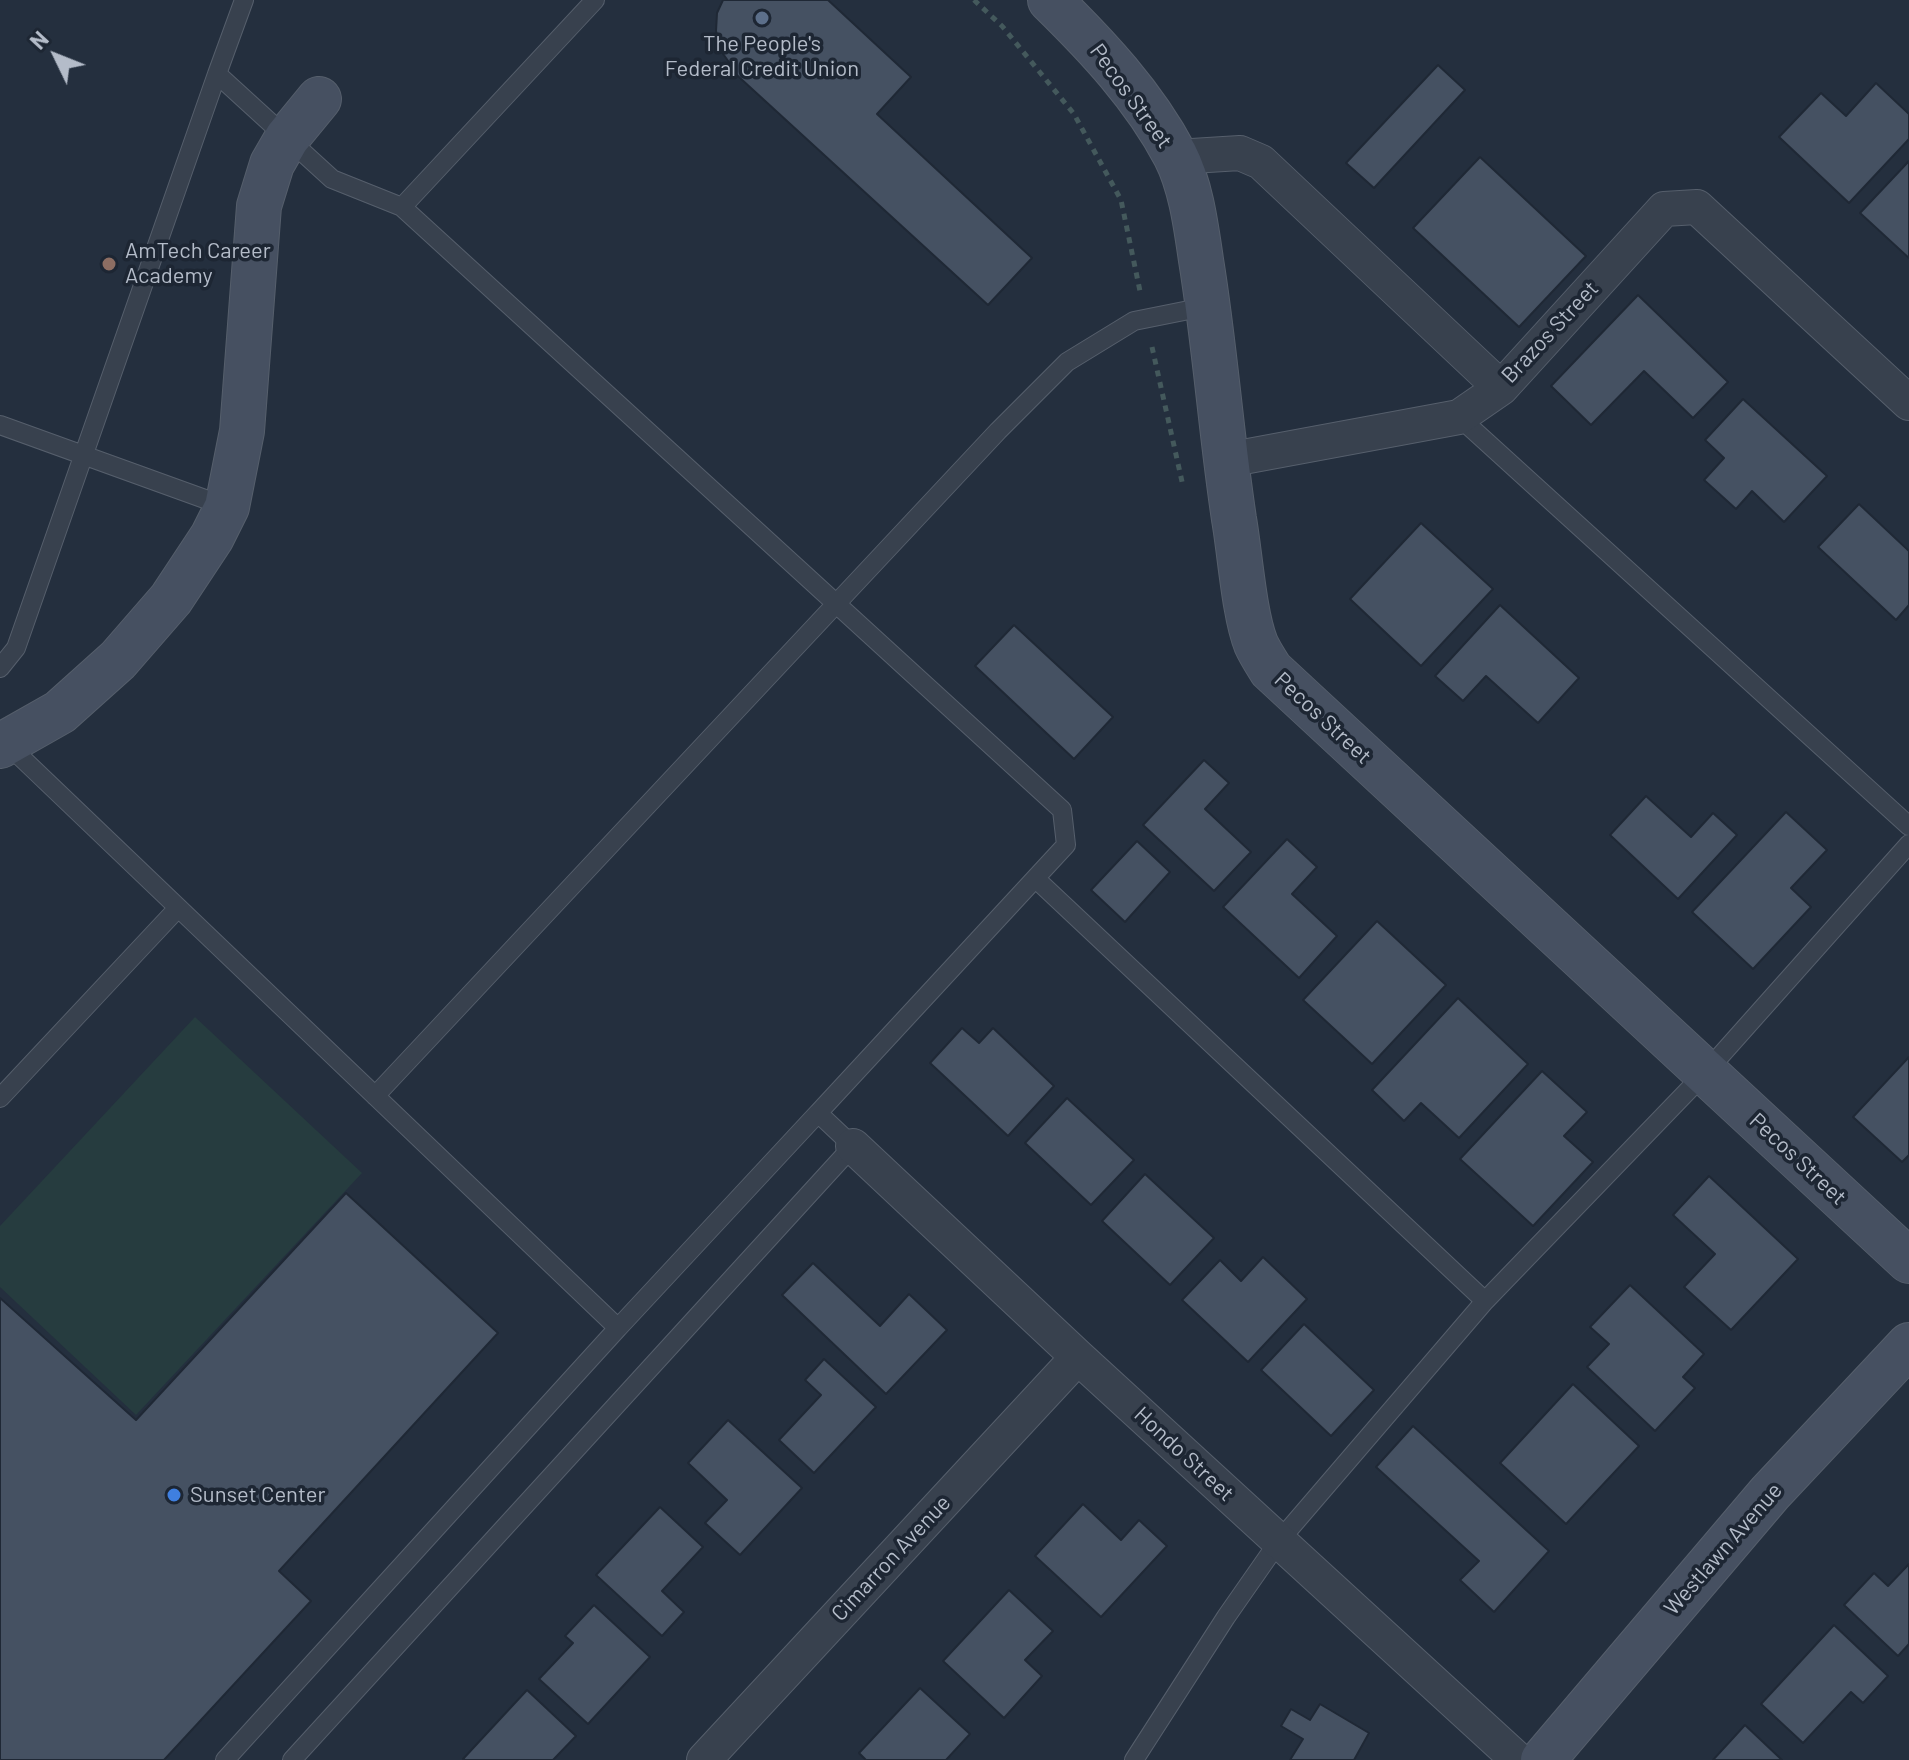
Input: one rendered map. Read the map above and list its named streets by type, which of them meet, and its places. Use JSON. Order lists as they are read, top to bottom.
{
  "streets": {
    "street": [
      "Pecos Street",
      "Brazos Street",
      "Hondo Street",
      "Westlawn Avenue",
      "Cimarron Avenue"
    ]
  },
  "crossings": [
    ["Pecos Street", "Brazos Street"],
    ["Hondo Street", "Cimarron Avenue"]
  ],
  "places": ["The People's Federal Credit Union", "AmTech Career Academy", "Sunset Center"],
  "north": "top left"
}
